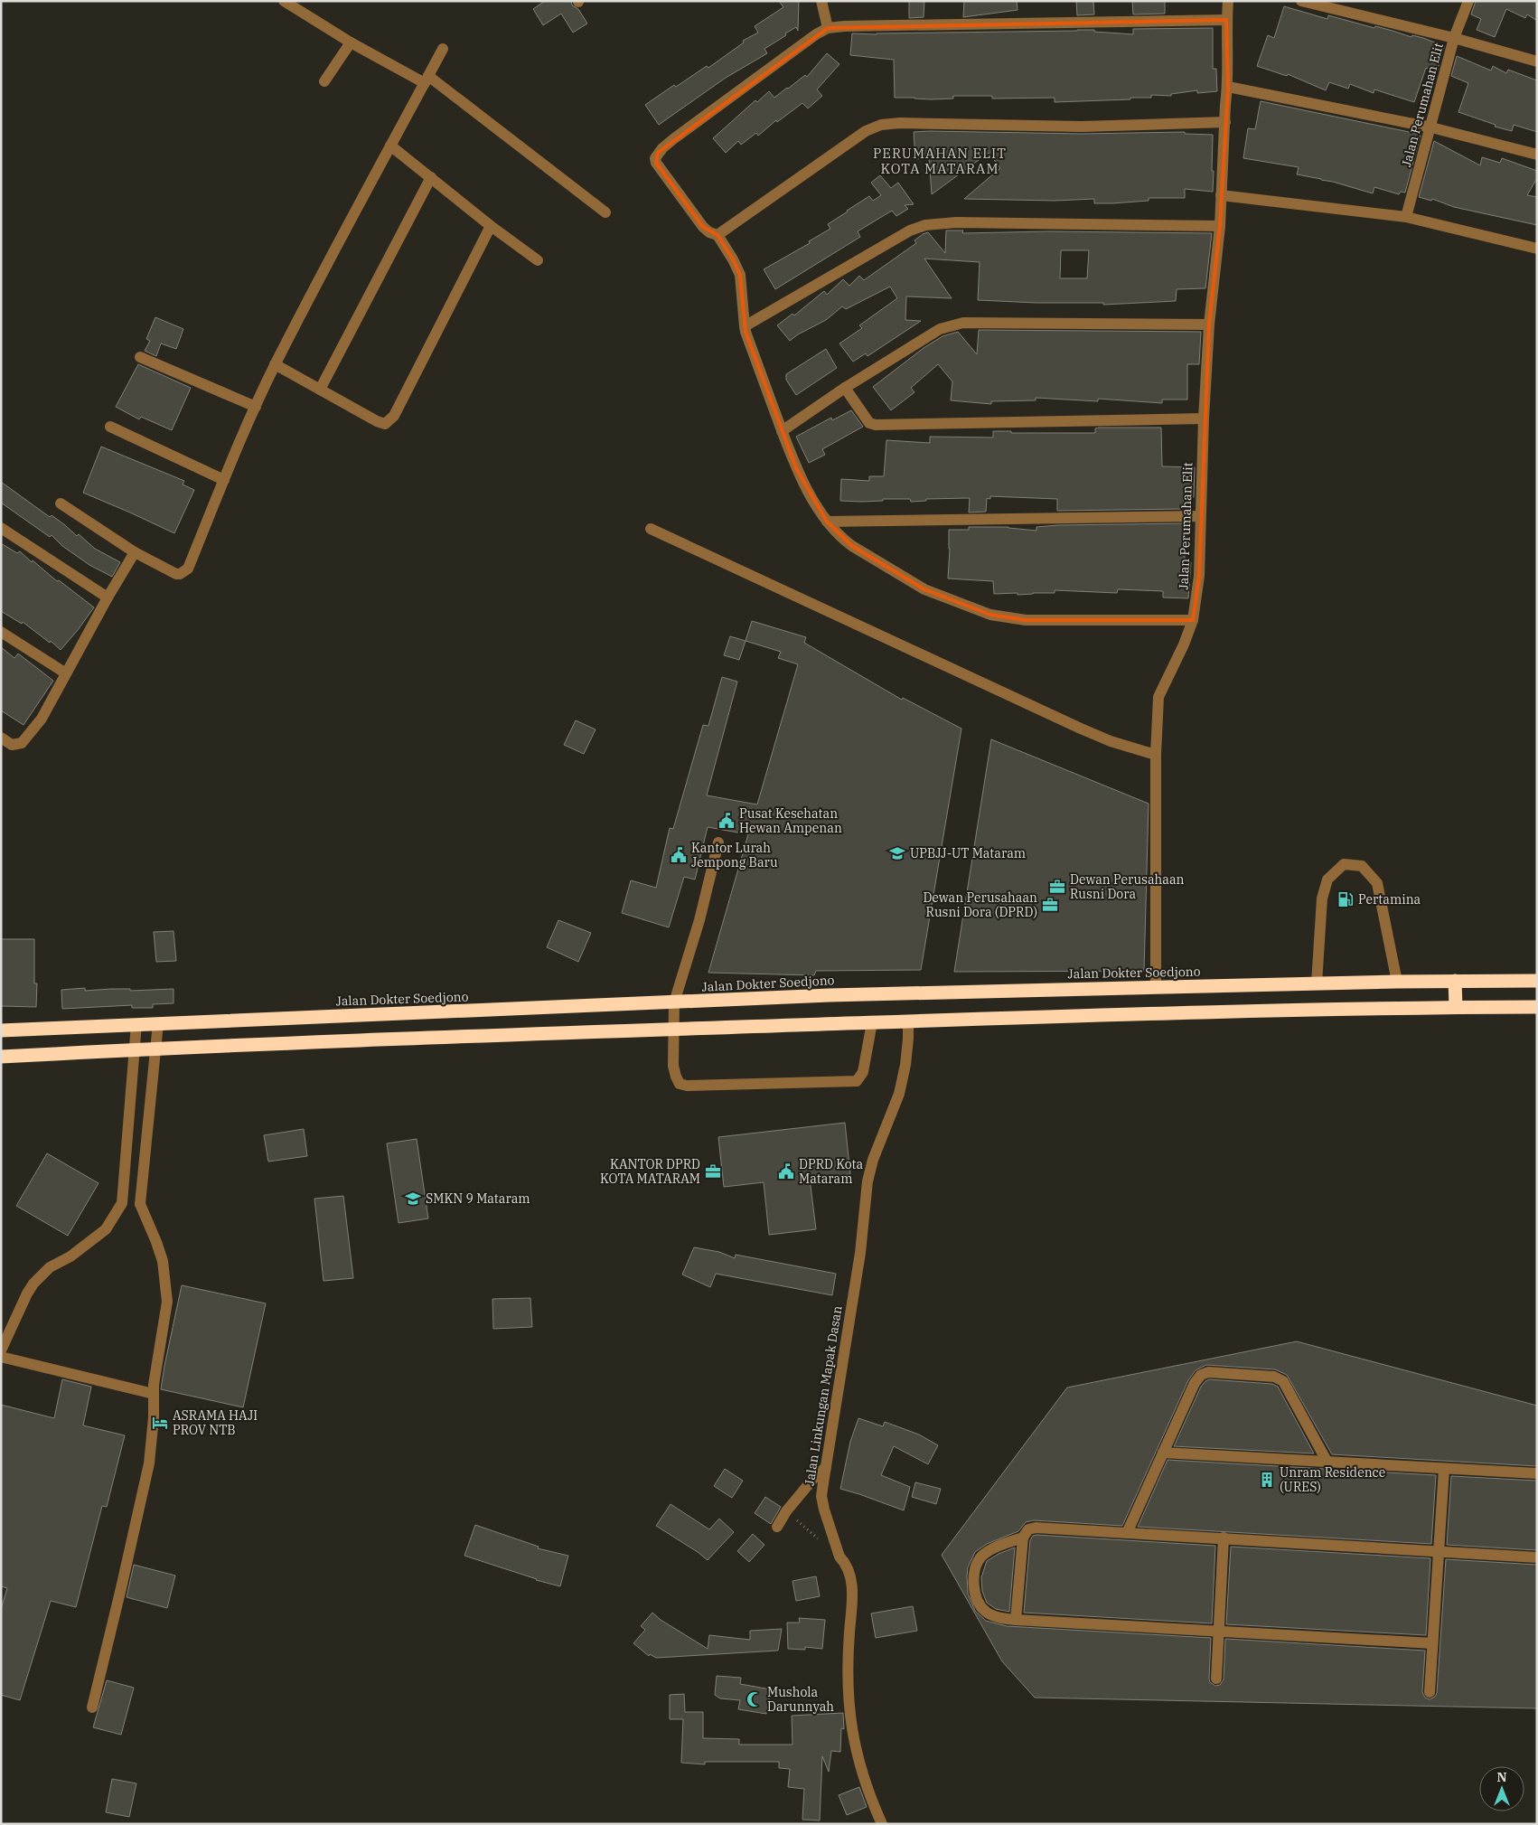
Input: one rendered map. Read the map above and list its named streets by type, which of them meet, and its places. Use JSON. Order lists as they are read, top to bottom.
{
  "streets": {
    "highway": ["Jalan Dokter Soedjono"],
    "street": ["Jalan Perumahan Elit", "Jalan Linkungan Mapak Dasan"]
  },
  "crossings": [
    ["Jalan Perumahan Elit", "Jalan Dokter Soedjono"]
  ],
  "districts": ["PERUMAHAN ELIT KOTA MATARAM"],
  "places": {
    "public building": ["Pusat Kesehatan Hewan Ampenan", "Kantor Lurah Jempong Baru", "DPRD Kota Mataram"],
    "school or university": ["UPBJJ-UT Mataram", "SMKN 9 Mataram"],
    "office": ["Dewan Perusahaan Rusni Dora", "Dewan Perusahaan Rusni Dora (DPRD)", "KANTOR DPRD KOTA MATARAM"],
    "fuel station": ["Pertamina"],
    "hotel": ["ASRAMA HAJI PROV NTB"],
    "building": ["Unram Residence (URES)"],
    "mosque": ["Mushola Darunnyah"]
  },
  "north": "top"
}
